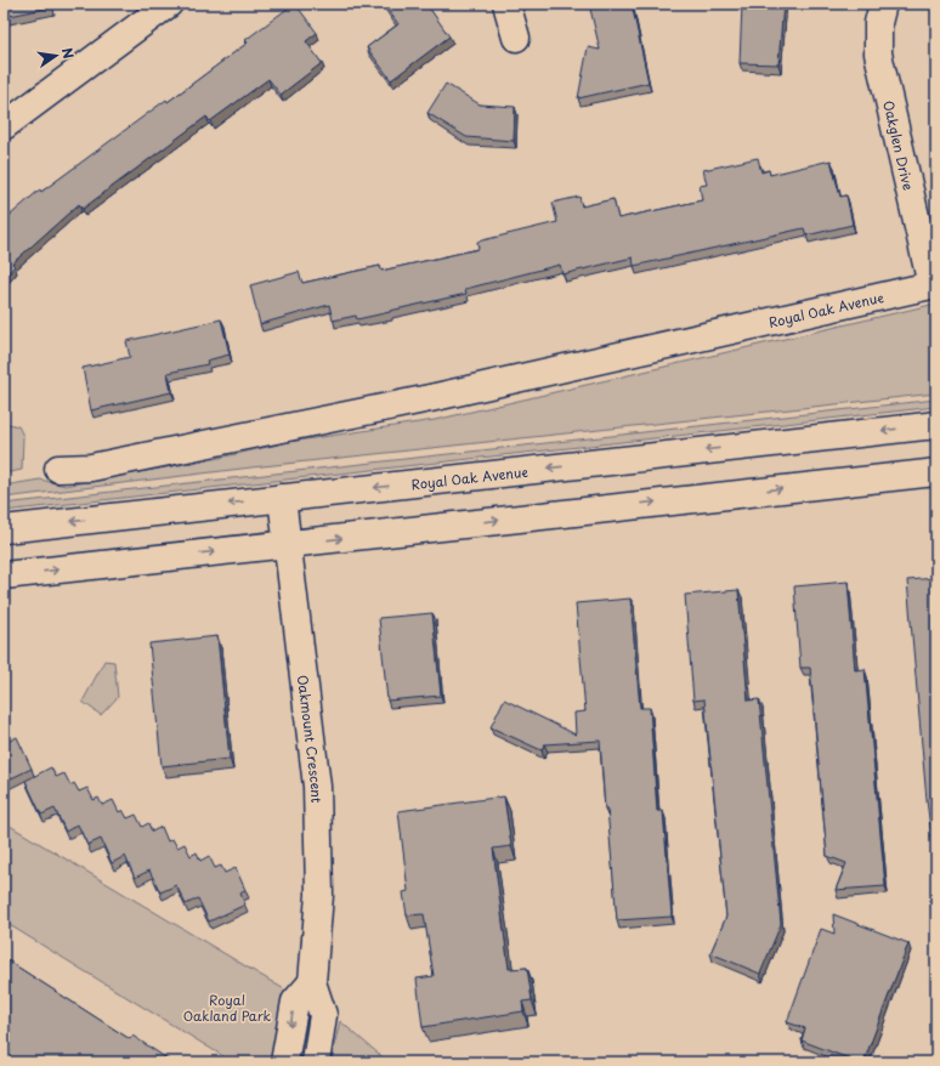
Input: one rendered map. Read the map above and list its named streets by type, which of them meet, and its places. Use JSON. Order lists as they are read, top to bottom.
{
  "streets": {
    "street": ["Oakglen Drive", "Royal Oak Avenue", "Oakmount Crescent"]
  },
  "crossings": [
    ["Oakglen Drive", "Royal Oak Avenue"],
    ["Royal Oak Avenue", "Oakmount Crescent"]
  ],
  "parks": ["Royal Oakland Park"],
  "north": "right"
}
